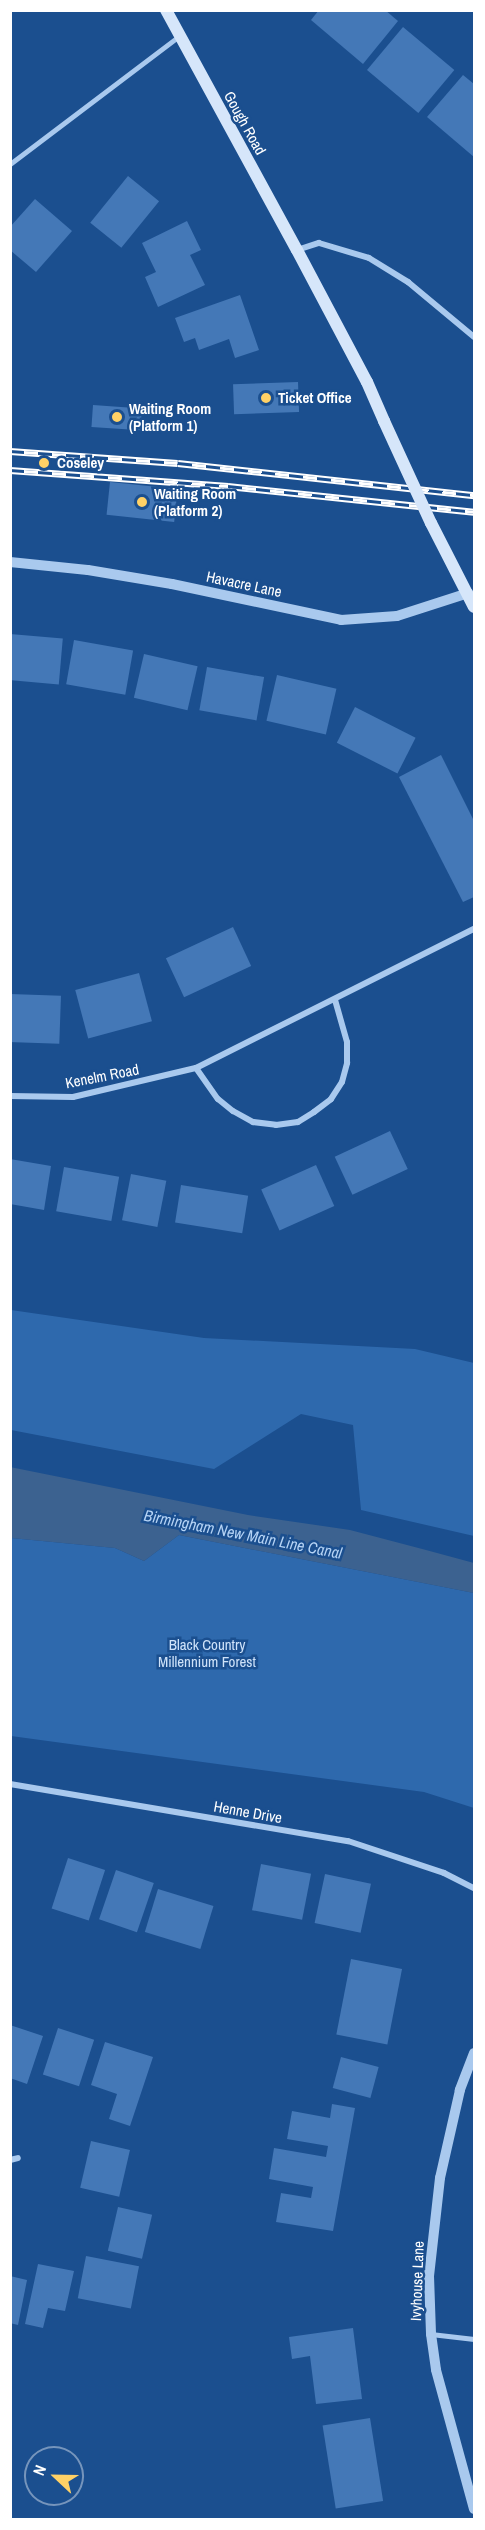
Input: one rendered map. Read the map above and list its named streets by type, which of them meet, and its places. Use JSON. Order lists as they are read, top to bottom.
{
  "streets": {
    "main road": ["Gough Road"],
    "street": [
      "Havacre Lane",
      "Kenelm Road",
      "Henne Drive",
      "Ivyhouse Lane"
    ]
  },
  "crossings": [
    ["Gough Road", "Havacre Lane"]
  ],
  "water": ["Birmingham New Main Line Canal"],
  "parks": ["Black Country Millennium Forest"],
  "places": [
    "Ticket Office",
    "Waiting Room (Platform 1)",
    "Coseley",
    "Waiting Room (Platform 2)"
  ],
  "north": "left"
}
